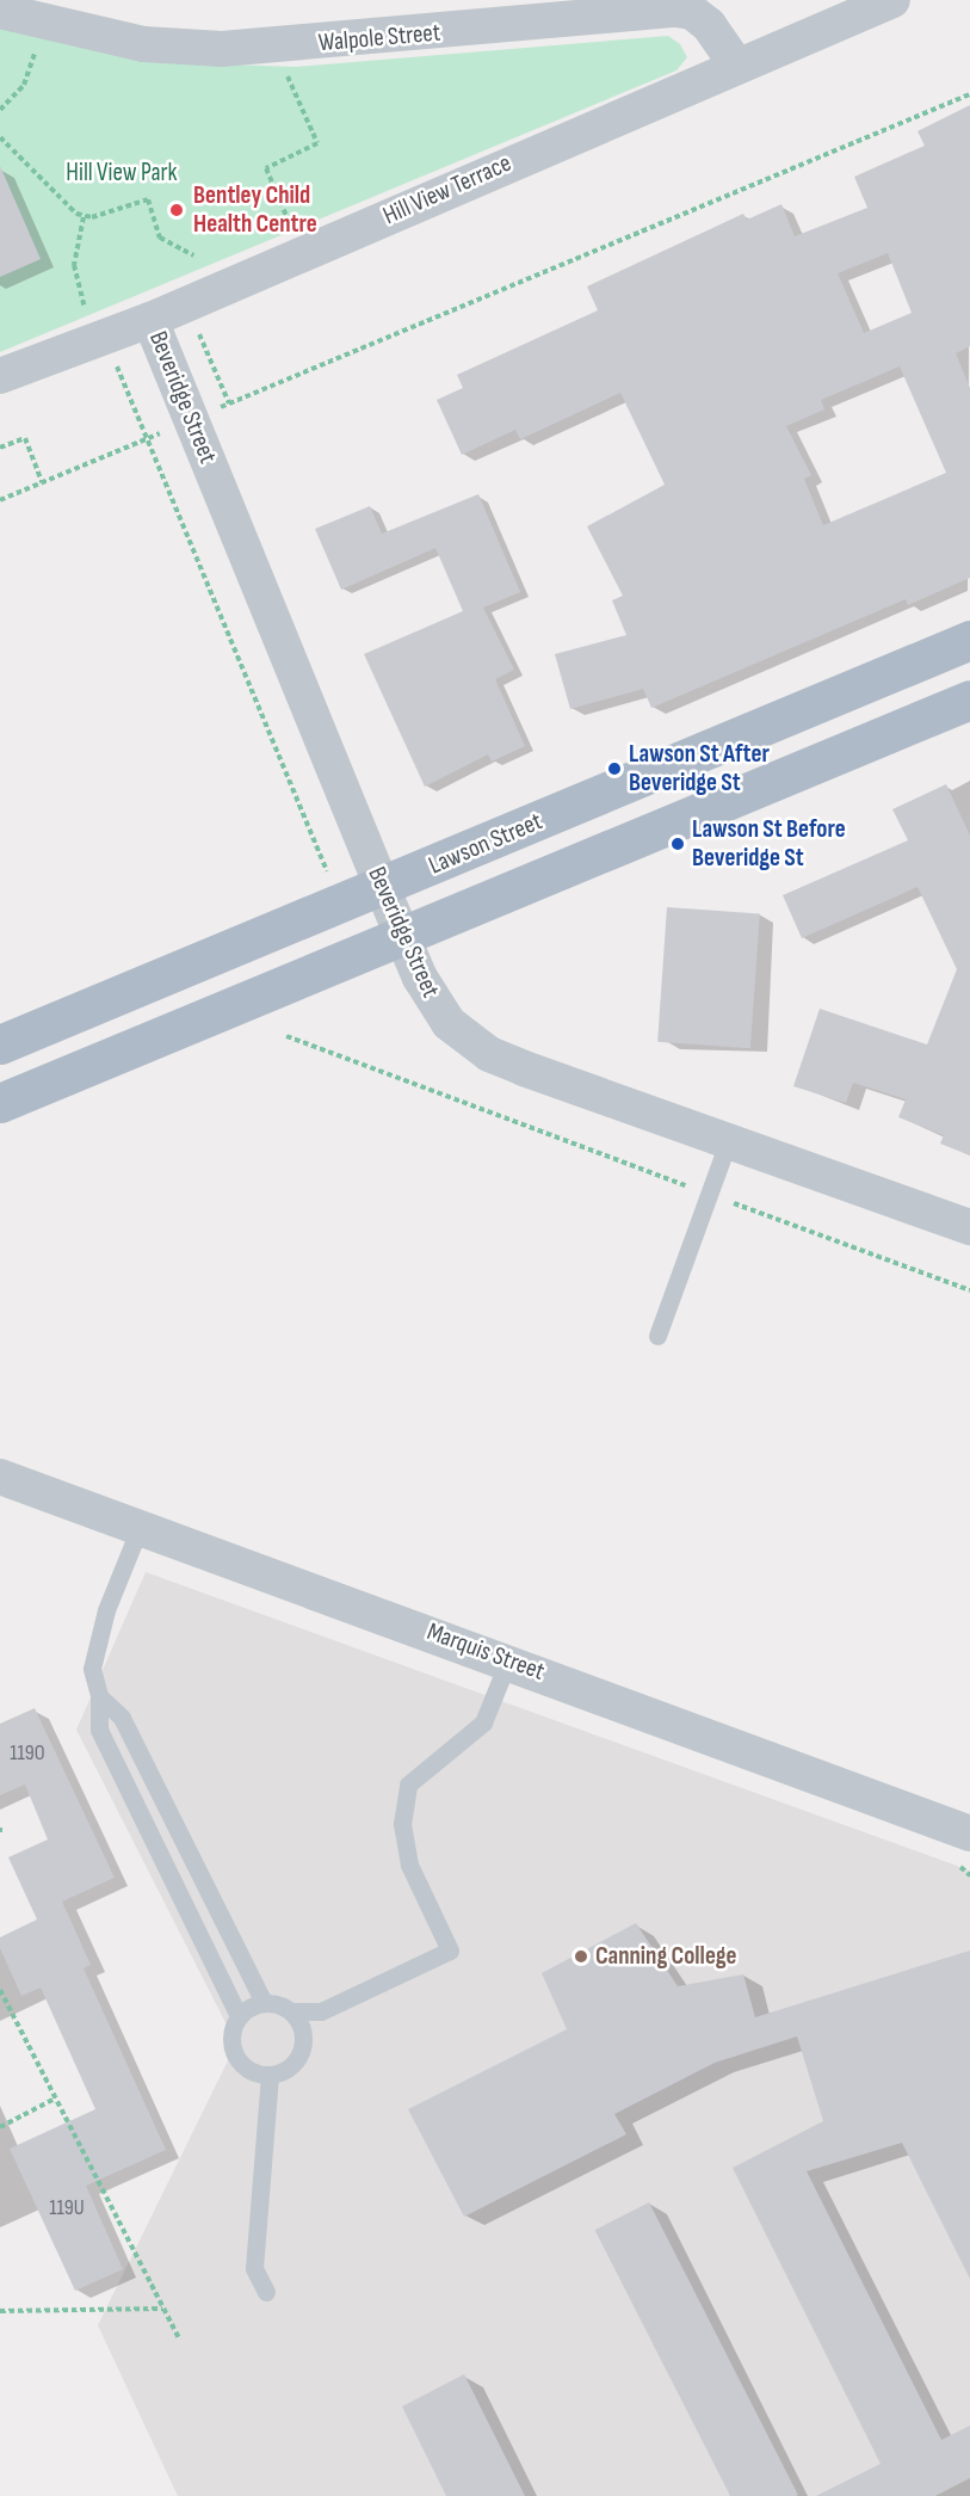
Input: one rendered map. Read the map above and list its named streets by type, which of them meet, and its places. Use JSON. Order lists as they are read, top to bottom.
{
  "streets": {
    "main road": ["Lawson Street"],
    "street": [
      "Walpole Street",
      "Hill View Terrace",
      "Beveridge Street",
      "Marquis Street"
    ]
  },
  "crossings": [
    ["Walpole Street", "Hill View Terrace"],
    ["Hill View Terrace", "Beveridge Street"],
    ["Beveridge Street", "Lawson Street"]
  ],
  "parks": ["Hill View Park"],
  "places": [
    "Bentley Child Health Centre",
    "Lawson St After Beveridge St",
    "Lawson St Before Beveridge St",
    "Canning College"
  ],
  "house_numbers": ["119O", "119U"]
}
